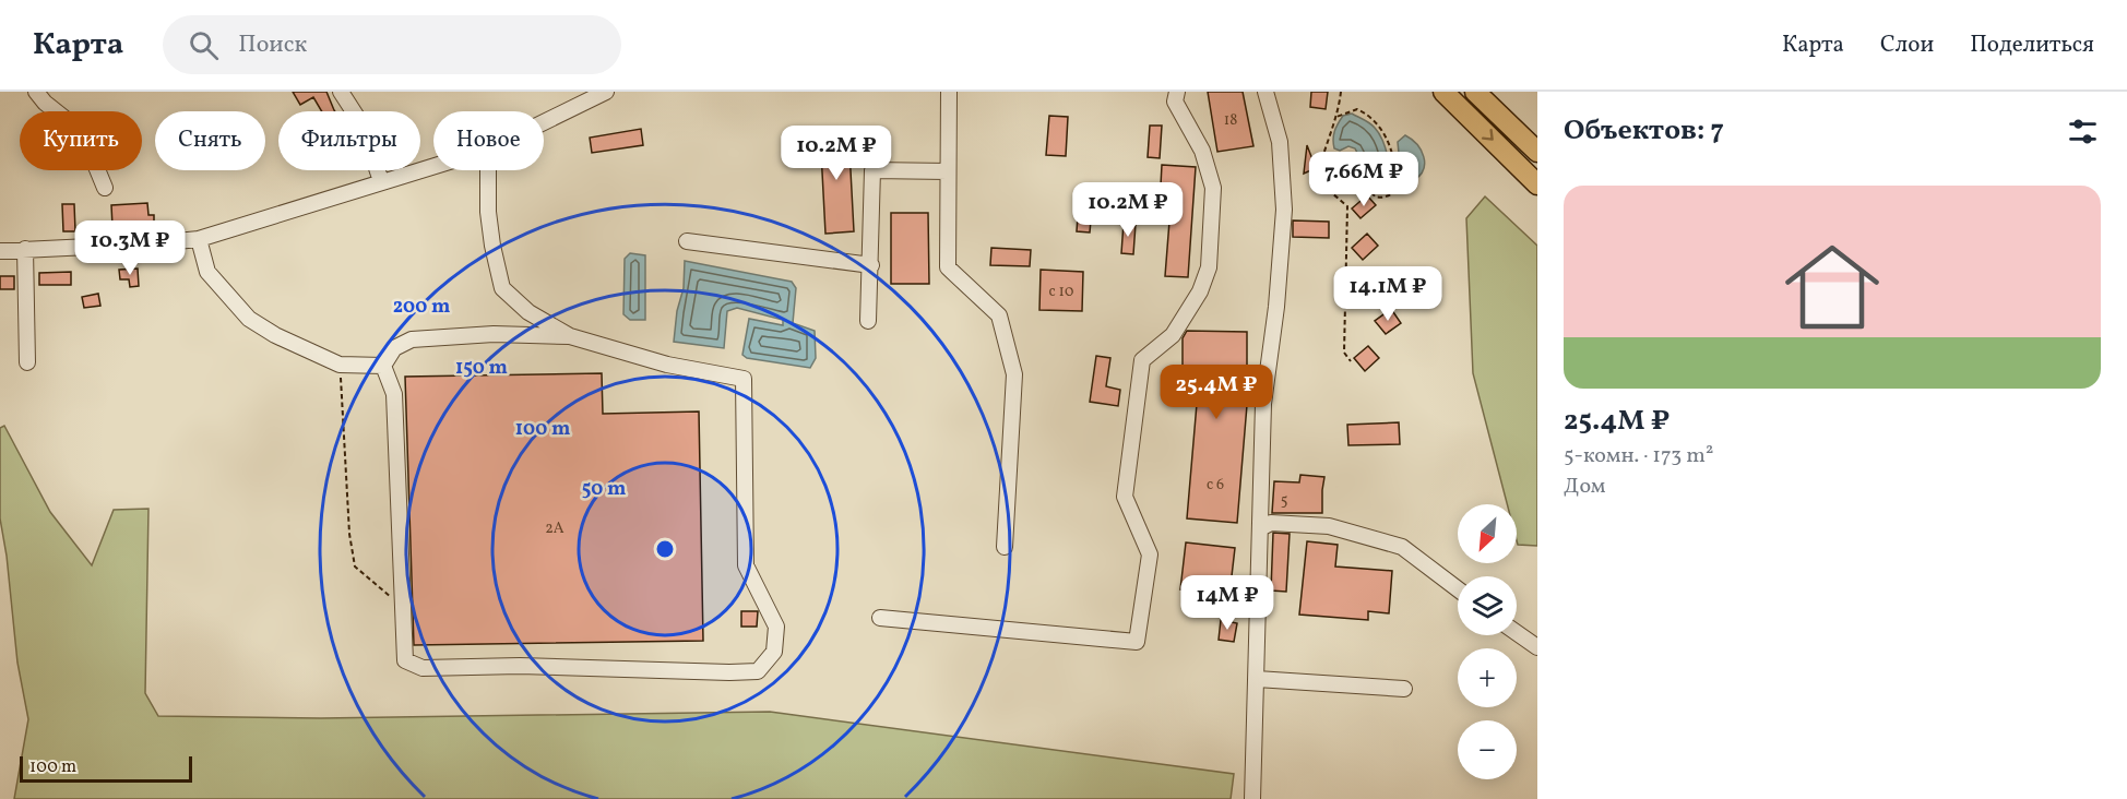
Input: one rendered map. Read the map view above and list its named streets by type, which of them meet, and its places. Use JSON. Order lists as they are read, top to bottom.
{
  "house_numbers": [
    "18",
    "с 10",
    "с 6",
    "5",
    "2А"
  ],
  "scale_bar": "100 m",
  "north": "bottom left",
  "page": {
    "header": "Карта",
    "search": "Поиск",
    "nav": ["Карта", "Слои", "Поделиться"],
    "heading": "Объектов: 7",
    "chip": [
      "Купить",
      "Снять",
      "Фильтры",
      "Новое"
    ],
    "price": [
      "10.2M ₽",
      "7.66M ₽",
      "10.2M ₽",
      "10.3M ₽",
      "14.1M ₽",
      "25.4M ₽",
      "14M ₽"
    ],
    "list": [
      {
        "name": "25.4M ₽",
        "note": "5-комн. · 173 m² · Дом"
      }
    ],
    "map_buttons": ["+", "−"],
    "scale": "100 m"
  },
  "rings": [
    "200 m",
    "150 m",
    "100 m",
    "50 m"
  ]
}
